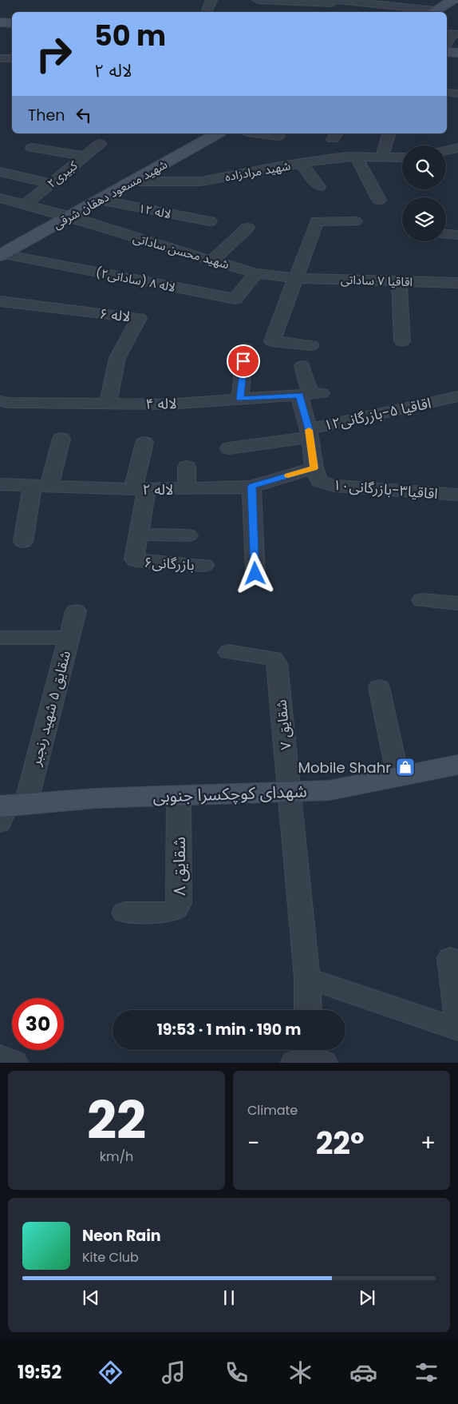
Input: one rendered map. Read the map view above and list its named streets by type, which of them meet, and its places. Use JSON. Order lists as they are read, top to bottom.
{
  "streets": {
    "main road": ["شهید مسعود دهقان شرقی", "شهدای کوچکسرا جنوبی"],
    "street": [
      "شهید مرادزاده",
      "کبیری۲",
      "لاله ۱۲",
      "شهید محسن ساداتی",
      "لاله ۸ (ساداتی۲)",
      "اقاقیا ۷ ساداتی",
      "لاله ۶",
      "لاله ۴",
      "اقاقیا ۵-بازرگانی۱۲",
      "لاله ۲",
      "اقاقیا۳-بازرگانی۱۰",
      "بازرگانی۶",
      "شقایق ۵ شهید رنجبر",
      "شقایق ۷",
      "شقایق ۸"
    ]
  },
  "crossings": [
    ["شهید مرادزاده", "شهید مسعود دهقان شرقی"],
    ["کبیری۲", "شهید محسن ساداتی"],
    ["شهید مسعود دهقان شرقی", "لاله ۱۲"],
    ["شهید مسعود دهقان شرقی", "شهید محسن ساداتی"],
    ["شهید مسعود دهقان شرقی", "لاله ۸ (ساداتی۲)"],
    ["شهید محسن ساداتی", "لاله ۸ (ساداتی۲)"],
    ["شهید محسن ساداتی", "اقاقیا ۷ ساداتی"],
    ["لاله ۶", "لاله ۴"],
    ["لاله ۴", "اقاقیا ۵-بازرگانی۱۲"],
    ["اقاقیا ۵-بازرگانی۱۲", "اقاقیا۳-بازرگانی۱۰"],
    ["لاله ۲", "اقاقیا۳-بازرگانی۱۰"],
    ["لاله ۲", "بازرگانی۶"],
    ["شقایق ۵ شهید رنجبر", "شهدای کوچکسرا جنوبی"],
    ["شقایق ۷", "شهدای کوچکسرا جنوبی"],
    ["شهدای کوچکسرا جنوبی", "شقایق ۸"]
  ],
  "places": {
    "shop": ["Mobile Shahr"]
  },
  "page": {
    "turn": ["50 m", "لاله ۲"],
    "then": "Then",
    "limit": "30",
    "trip": "19:53 · 1 min · 190 m",
    "tile": [
      ["22", "km/h"],
      "Climate"
    ],
    "heat": ["−", "22°", "+"],
    "song": ["Neon Rain", "Kite Club"],
    "tabs": "19:52"
  }
}
